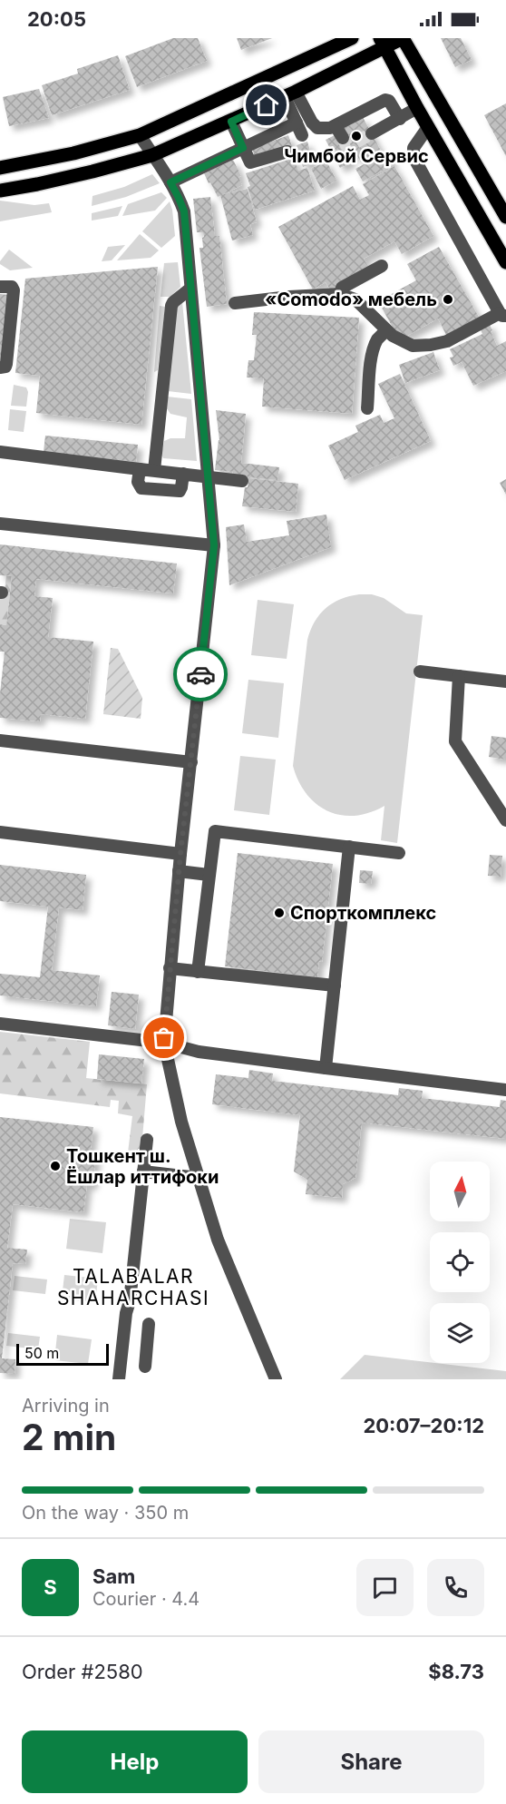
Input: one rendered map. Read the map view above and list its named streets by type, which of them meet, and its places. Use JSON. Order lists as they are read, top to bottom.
{
  "districts": ["TALABALAR SHAHARCHASI"],
  "places": [
    "Чимбой Сервис",
    "«Comodo» мебель",
    "Спорткомплекс",
    "Тошкент ш. Ёшлар иттифоки"
  ],
  "scale_bar": "50 m",
  "north": "top",
  "page": {
    "status": "20:05",
    "scale": "50 m",
    "heading": ["2 min", "Arriving in", "20:07–20:12"],
    "panel": [
      "Sam",
      "Courier · 4.4",
      "Order #2580",
      "$8.73"
    ],
    "bar": "On the way · 350 m",
    "round": "S",
    "buttons": ["Help", "Share"]
  }
}
